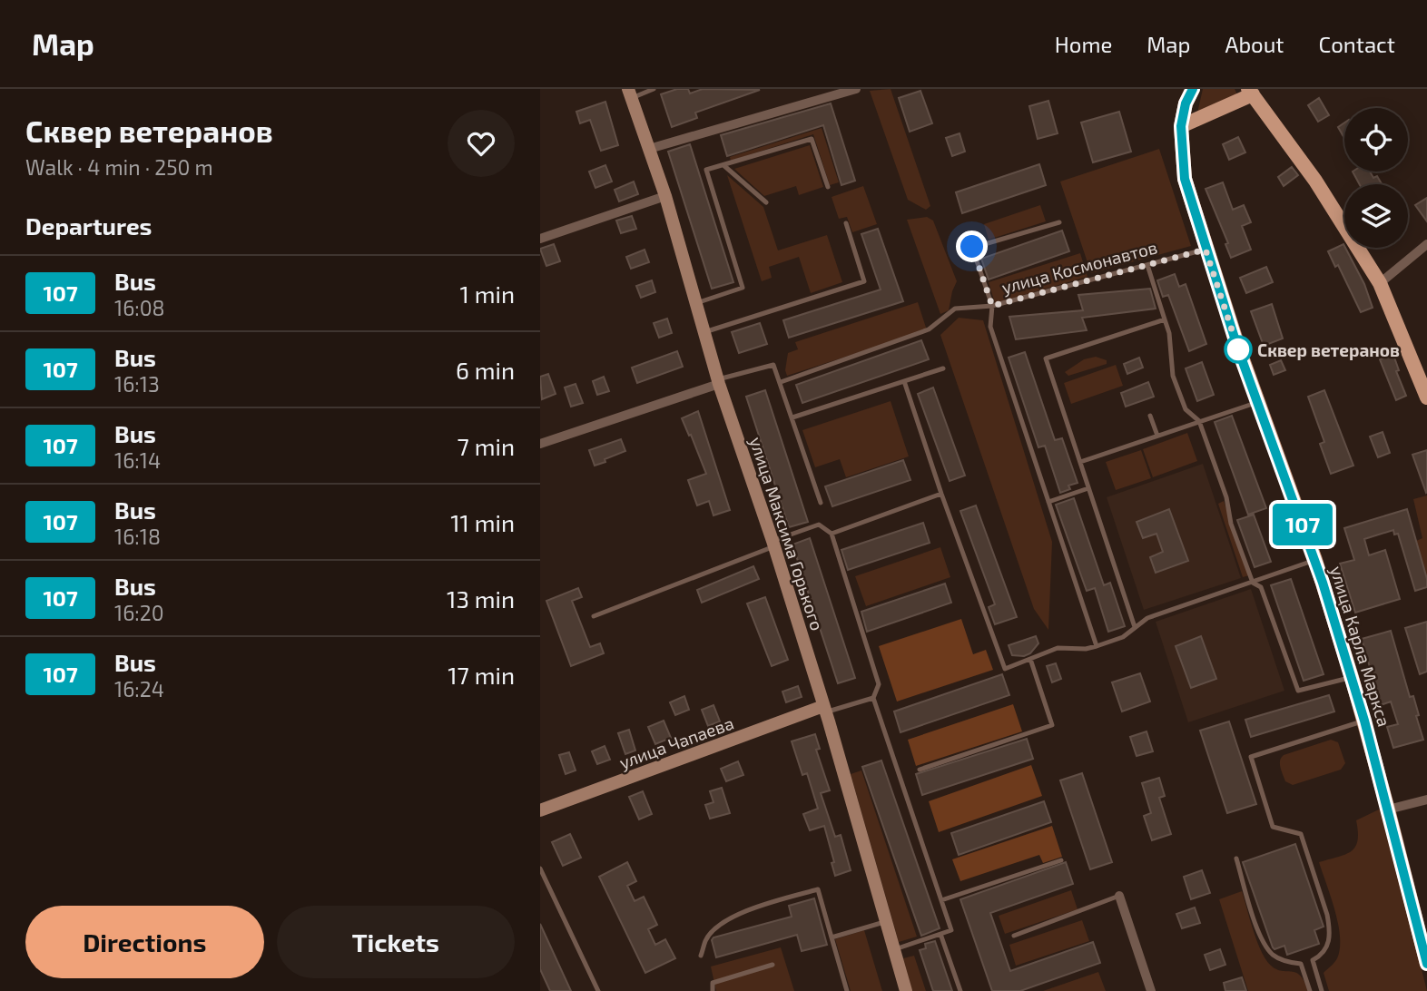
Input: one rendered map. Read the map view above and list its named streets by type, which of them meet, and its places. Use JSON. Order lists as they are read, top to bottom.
{
  "streets": {
    "main road": ["улица Карла Маркса"],
    "street": ["улица Максима Горького", "улица Чапаева"],
    "lane": ["улица Космонавтов"]
  },
  "crossings": [
    ["улица Космонавтов", "улица Карла Маркса"],
    ["улица Максима Горького", "улица Чапаева"]
  ],
  "places": ["Сквер ветеранов"],
  "lines": ["bus line 107"],
  "page": {
    "header": "Map",
    "nav": [
      "Home",
      "Map",
      "About",
      "Contact"
    ],
    "heading": [
      ["Сквер ветеранов", "Walk · 4 min · 250 m"],
      "Departures"
    ],
    "on_map": "107",
    "list": [
      {
        "mark": "107",
        "name": "Bus",
        "note": "16:08",
        "value": "1 min"
      },
      {
        "mark": "107",
        "name": "Bus",
        "note": "16:13",
        "value": "6 min"
      },
      {
        "mark": "107",
        "name": "Bus",
        "note": "16:14",
        "value": "7 min"
      },
      {
        "mark": "107",
        "name": "Bus",
        "note": "16:18",
        "value": "11 min"
      },
      {
        "mark": "107",
        "name": "Bus",
        "note": "16:20",
        "value": "13 min"
      },
      {
        "mark": "107",
        "name": "Bus",
        "note": "16:24",
        "value": "17 min"
      }
    ],
    "buttons": ["Directions", "Tickets"]
  }
}
